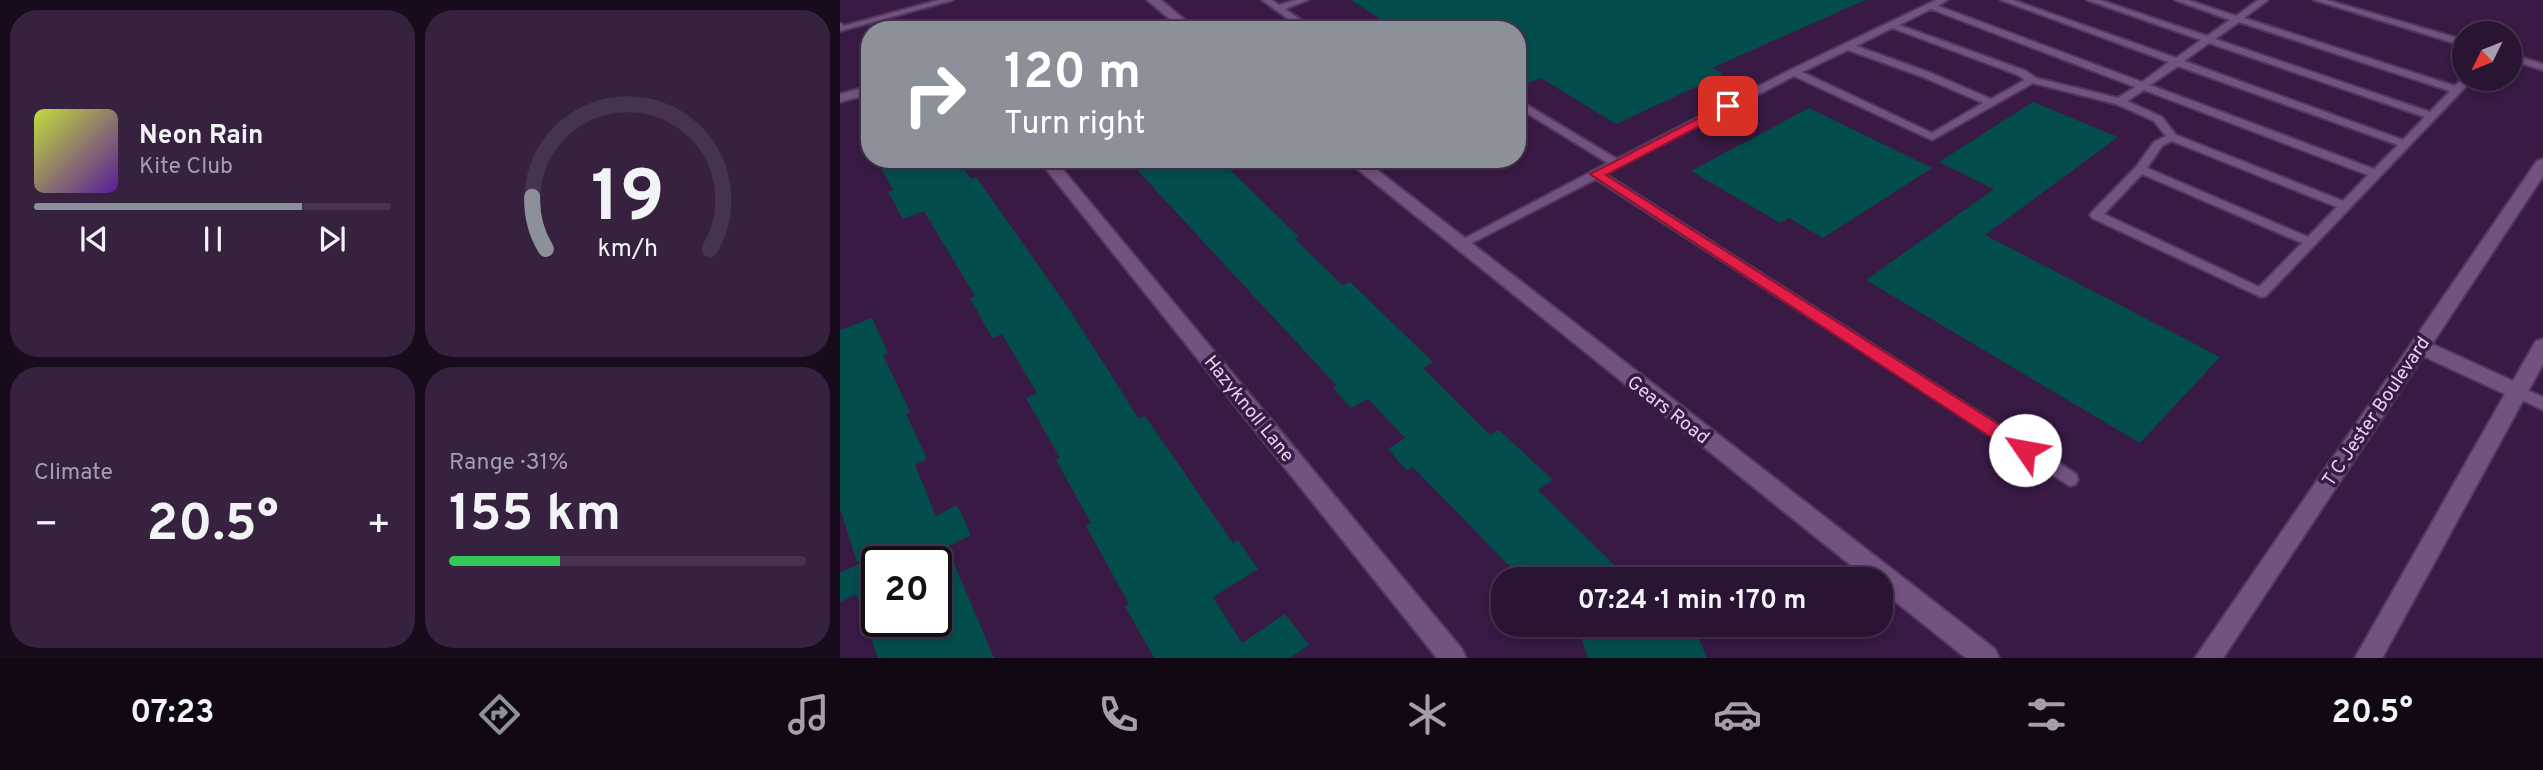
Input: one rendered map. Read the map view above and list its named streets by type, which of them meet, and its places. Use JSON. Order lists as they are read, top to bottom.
{
  "streets": {
    "main road": ["Hazyknoll Lane", "Gears Road", "T C Jester Boulevard"]
  },
  "north": "bottom left",
  "page": {
    "turn": ["120 m", "Turn right"],
    "song": ["Neon Rain", "Kite Club"],
    "tile": [
      "Climate",
      ["Range · 31%", "155 km"]
    ],
    "heat": ["−", "20.5°", "+"],
    "limit": "20",
    "trip": "07:24 · 1 min · 170 m",
    "tabs": ["07:23", "20.5°"],
    "gauge": ["19", "km/h"]
  }
}
